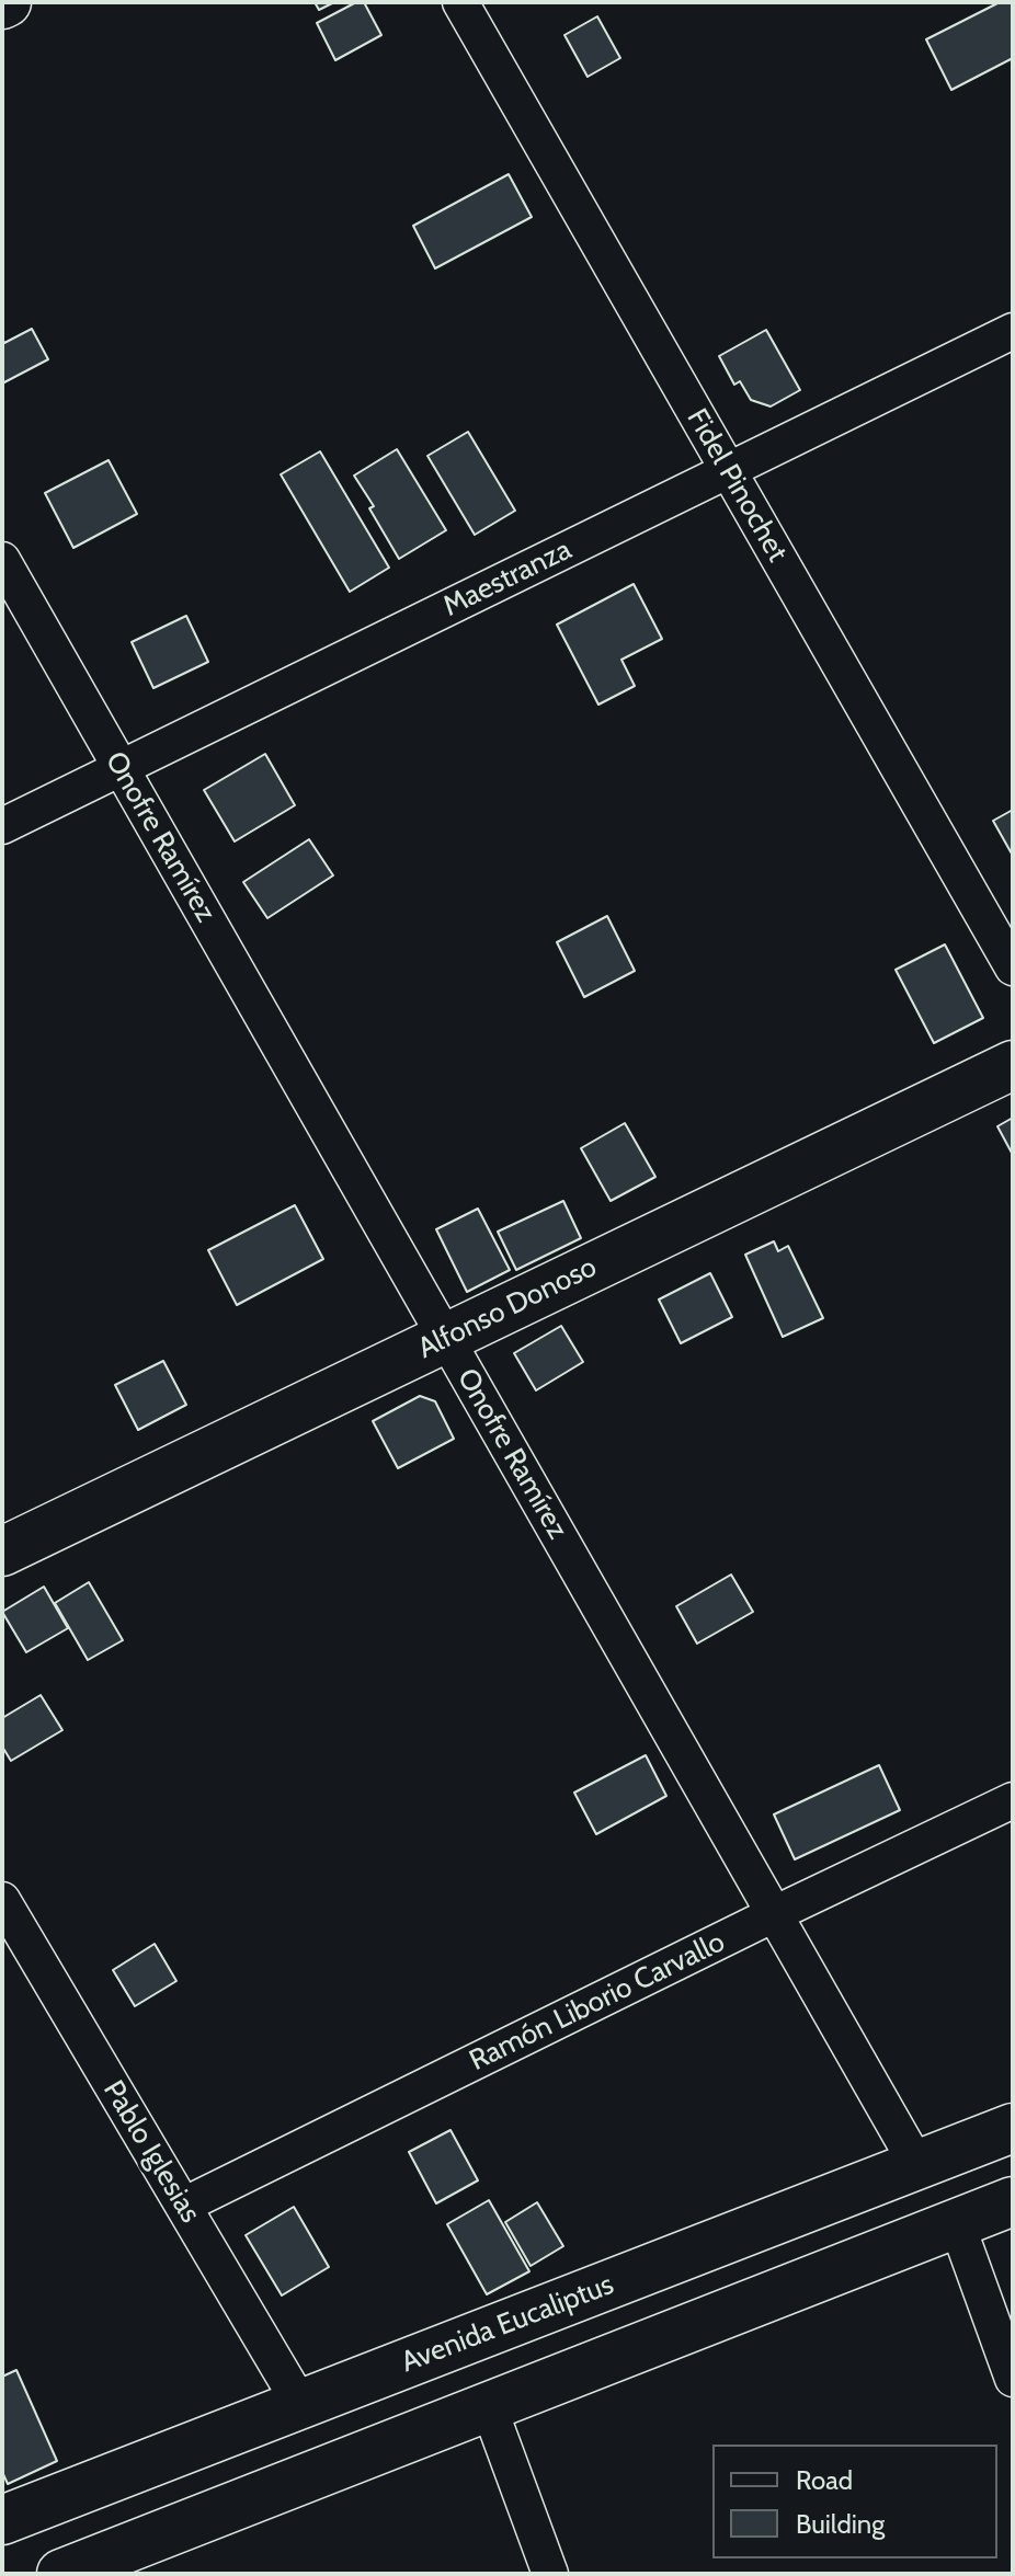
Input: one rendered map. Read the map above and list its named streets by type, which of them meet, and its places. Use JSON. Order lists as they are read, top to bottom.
{
  "streets": {
    "main road": ["Alfonso Donoso", "Avenida Eucaliptus"],
    "street": [
      "Fidel Pinochet",
      "Maestranza",
      "Onofre Ramírez",
      "Ramón Liborio Carvallo",
      "Pablo Iglesias"
    ]
  },
  "crossings": [
    ["Fidel Pinochet", "Maestranza"],
    ["Maestranza", "Onofre Ramírez"],
    ["Onofre Ramírez", "Alfonso Donoso"],
    ["Onofre Ramírez", "Ramón Liborio Carvallo"],
    ["Onofre Ramírez", "Avenida Eucaliptus"],
    ["Ramón Liborio Carvallo", "Pablo Iglesias"],
    ["Pablo Iglesias", "Avenida Eucaliptus"]
  ],
  "legend": ["Road", "Building"]
}
